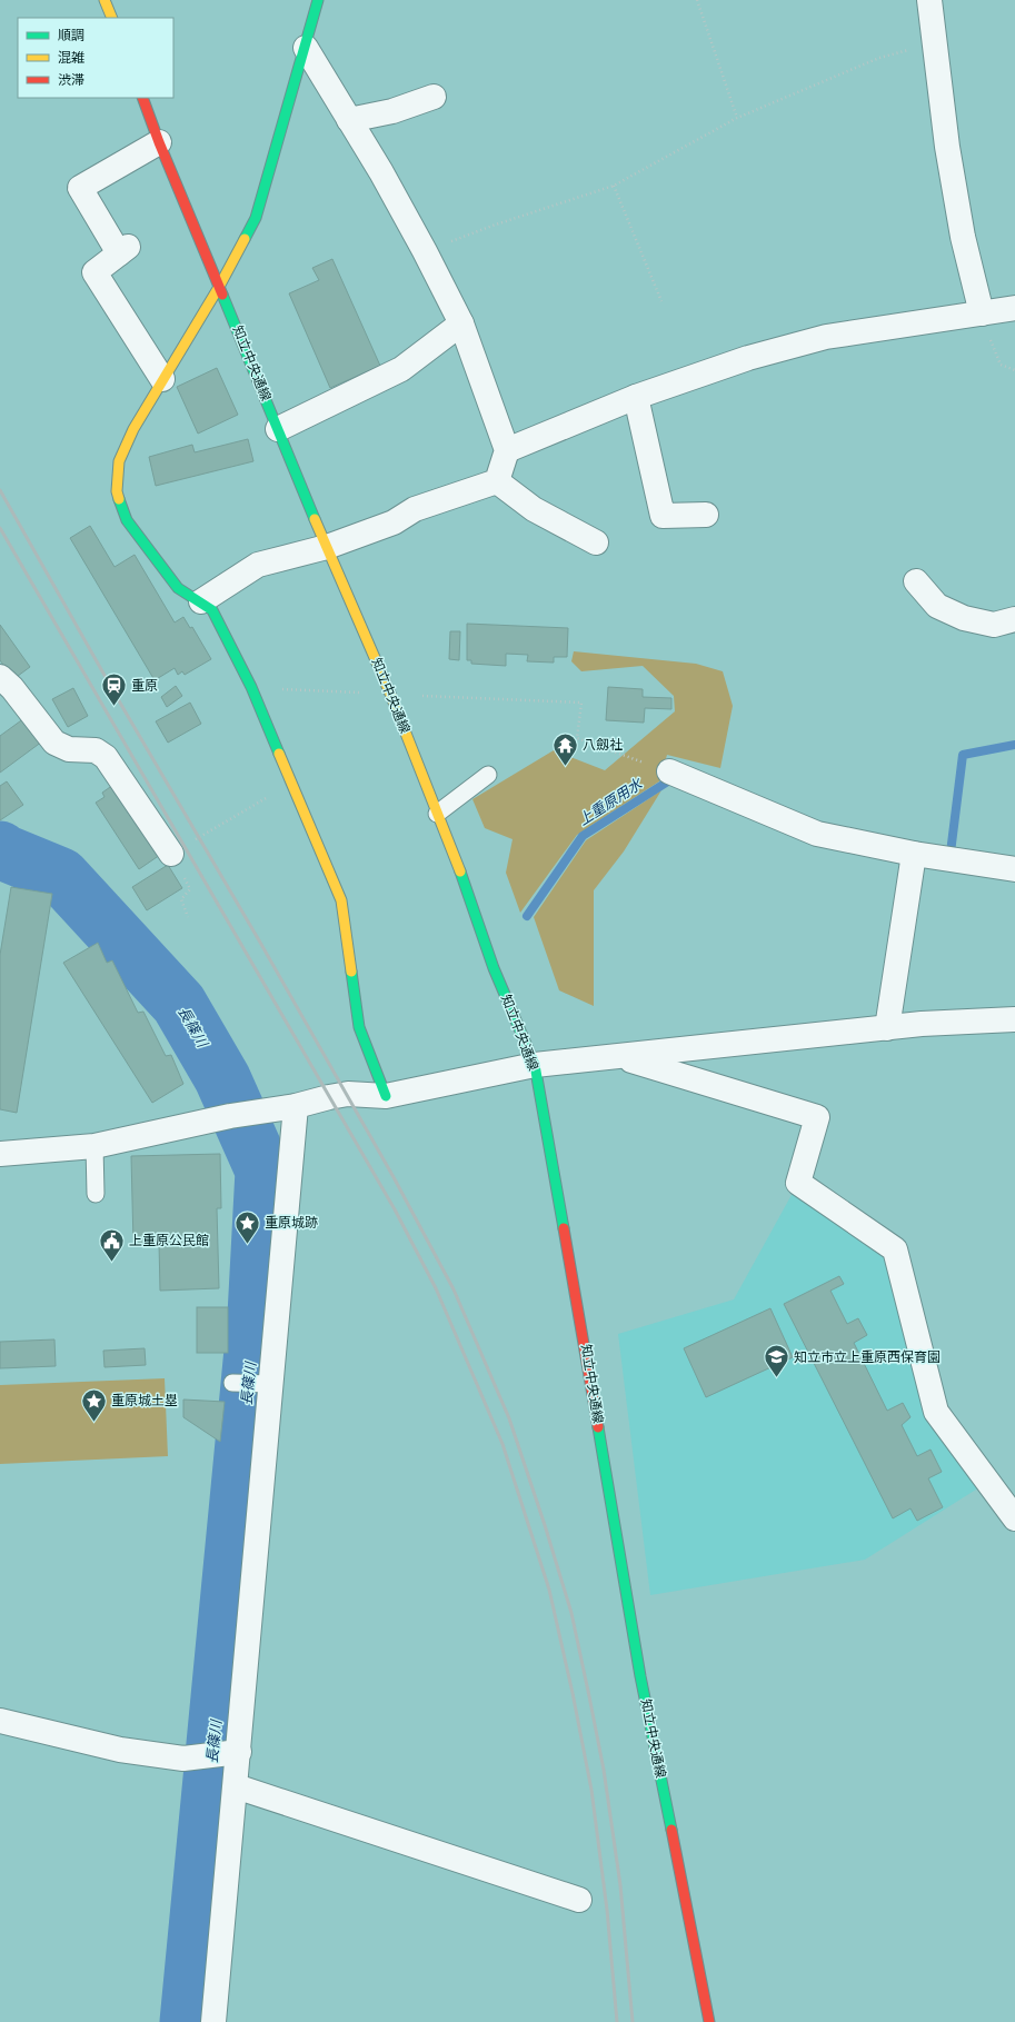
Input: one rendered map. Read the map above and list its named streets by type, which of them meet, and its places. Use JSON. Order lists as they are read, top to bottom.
{
  "streets": {
    "street": ["知立中央通線"]
  },
  "water": ["上重原用水", "長篠川"],
  "places": {
    "station": ["重原"],
    "temple": ["八劔社"],
    "place": ["重原城跡", "重原城土塁"],
    "public building": ["上重原公民館"],
    "school or university": ["知立市立上重原西保育園"]
  },
  "legend": ["順調", "混雑", "渋滞"]
}
